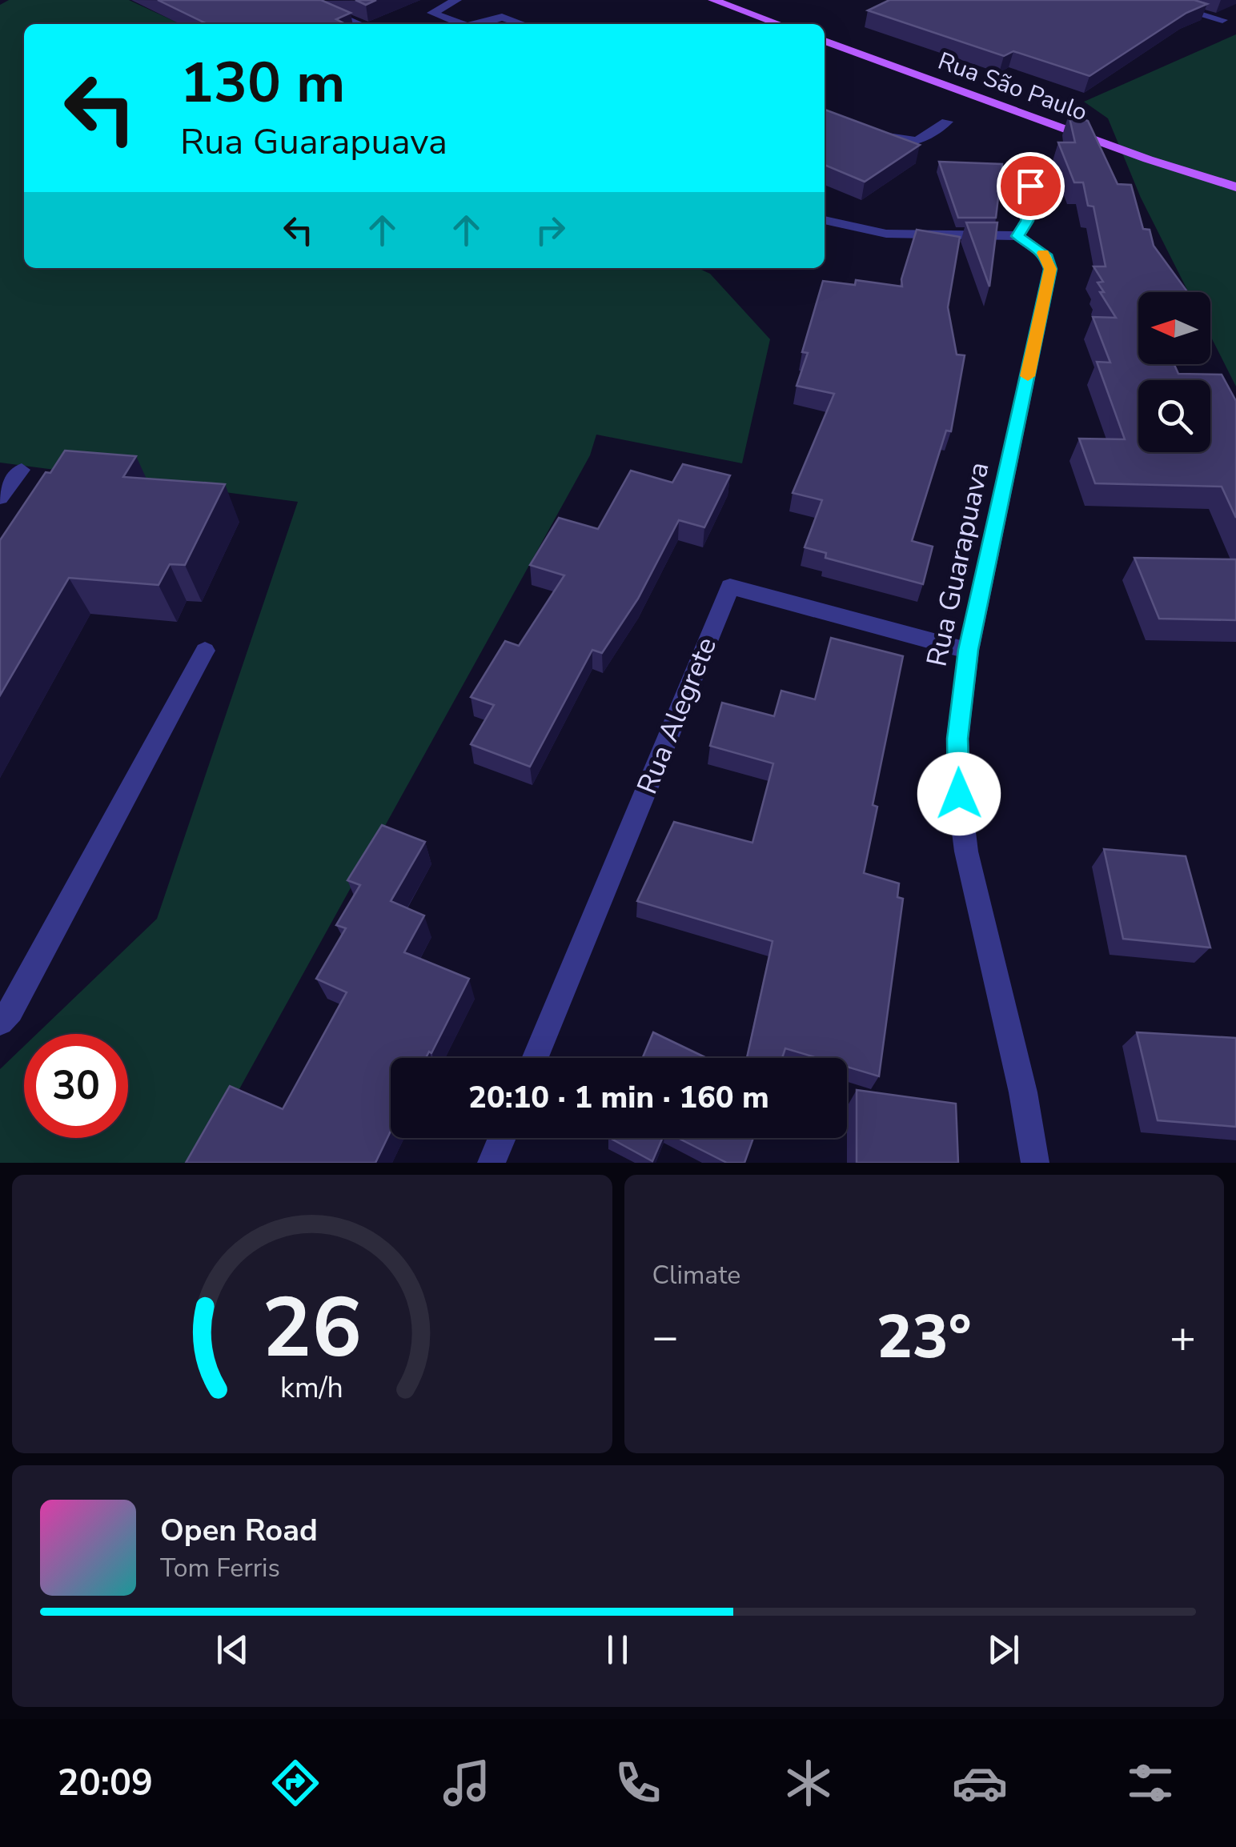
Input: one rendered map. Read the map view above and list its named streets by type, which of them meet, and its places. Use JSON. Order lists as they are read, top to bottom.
{
  "streets": {
    "main road": ["Rua São Paulo"],
    "street": ["Rua Guarapuava", "Rua Alegrete"]
  },
  "crossings": [
    ["Rua Guarapuava", "Rua Alegrete"]
  ],
  "north": "left",
  "page": {
    "turn": ["130 m", "Rua Guarapuava"],
    "limit": "30",
    "trip": "20:10 · 1 min · 160 m",
    "tile": "Climate",
    "heat": ["−", "23°", "+"],
    "song": ["Open Road", "Tom Ferris"],
    "tabs": "20:09",
    "gauge": ["26", "km/h"]
  }
}
